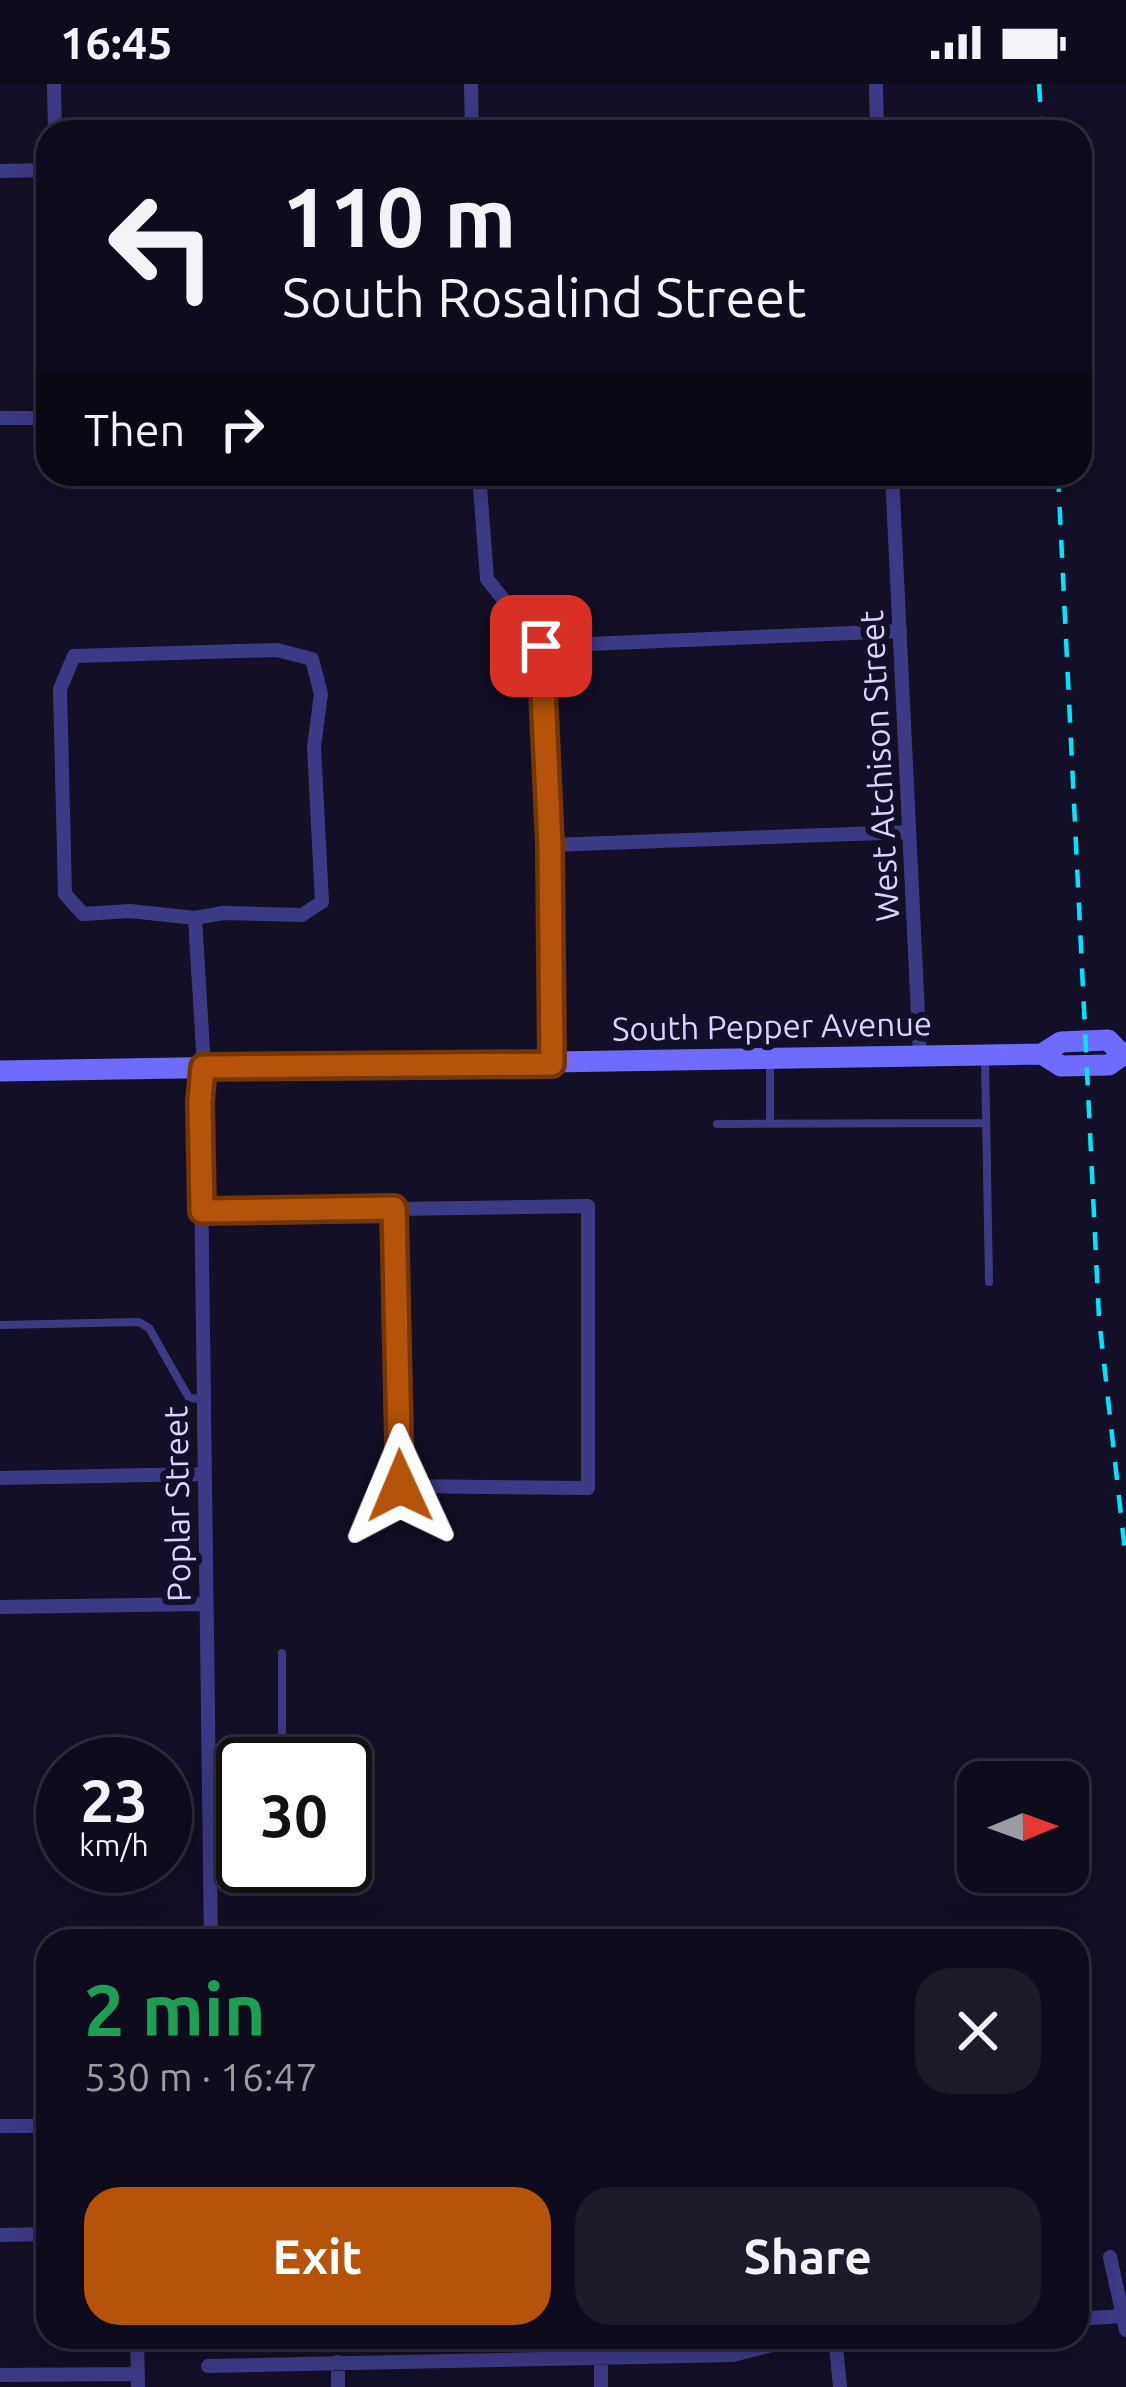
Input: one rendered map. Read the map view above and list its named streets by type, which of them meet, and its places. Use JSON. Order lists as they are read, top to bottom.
{
  "streets": {
    "main road": ["South Pepper Avenue"],
    "street": ["West Atchison Street", "Poplar Street"]
  },
  "crossings": [
    ["West Atchison Street", "South Pepper Avenue"],
    ["South Pepper Avenue", "Poplar Street"]
  ],
  "north": "right",
  "page": {
    "status": "16:45",
    "turn": ["110 m", "South Rosalind Street"],
    "then": "Then",
    "speed": "23 km/h",
    "limit": "30",
    "heading": ["2 min", "530 m · 16:47"],
    "buttons": ["Exit", "Share"]
  }
}
